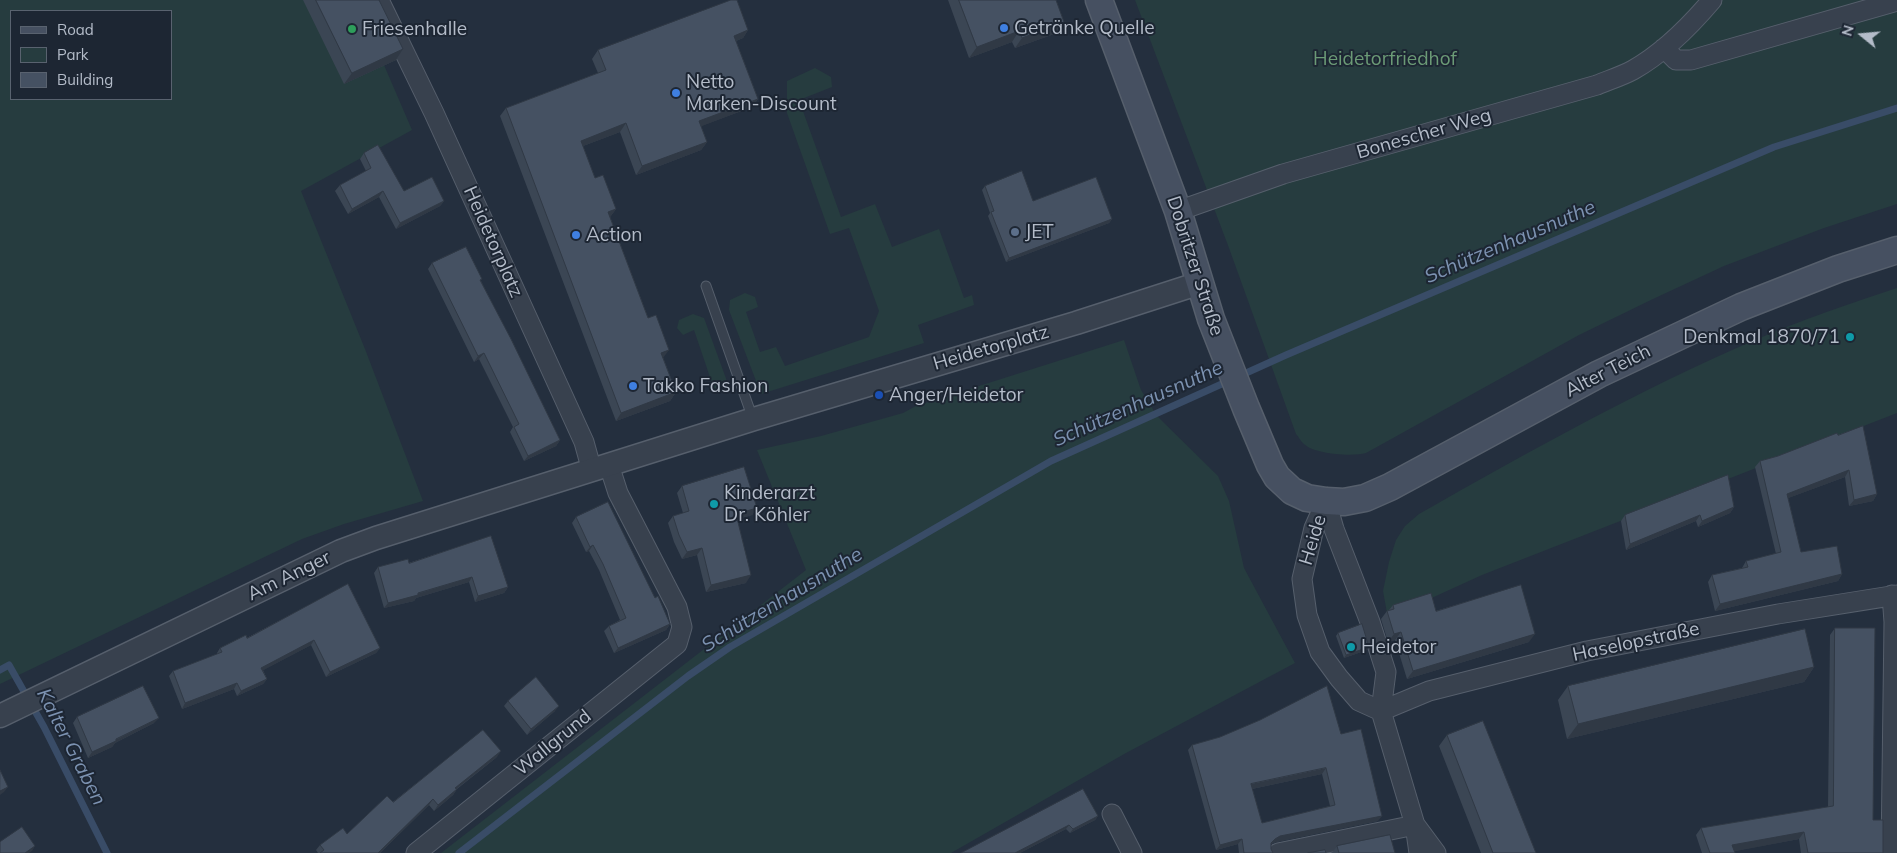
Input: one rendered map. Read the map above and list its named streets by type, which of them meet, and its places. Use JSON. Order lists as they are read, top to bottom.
{
  "streets": {
    "main road": ["Dobritzer Straße", "Alter Teich"],
    "street": [
      "Bonescher Weg",
      "Heidetorplatz",
      "Heide",
      "Am Anger",
      "Haselopstraße",
      "Wallgrund"
    ]
  },
  "crossings": [
    ["Bonescher Weg", "Dobritzer Straße"],
    ["Heidetorplatz", "Dobritzer Straße"],
    ["Heidetorplatz", "Am Anger"],
    ["Heidetorplatz", "Wallgrund"],
    ["Dobritzer Straße", "Alter Teich"],
    ["Dobritzer Straße", "Heide"],
    ["Alter Teich", "Heide"],
    ["Heide", "Haselopstraße"]
  ],
  "water": ["Schützenhausnuthe", "Kalter Graben"],
  "parks": ["Heidetorfriedhof"],
  "places": [
    "Getränke Quelle",
    "Friesenhalle",
    "Netto Marken-Discount",
    "JET",
    "Action",
    "Denkmal 1870/71",
    "Takko Fashion",
    "Anger/Heidetor",
    "Kinderarzt Dr. Köhler",
    "Heidetor"
  ],
  "legend": ["Road", "Park", "Building"],
  "north": "left"
}
